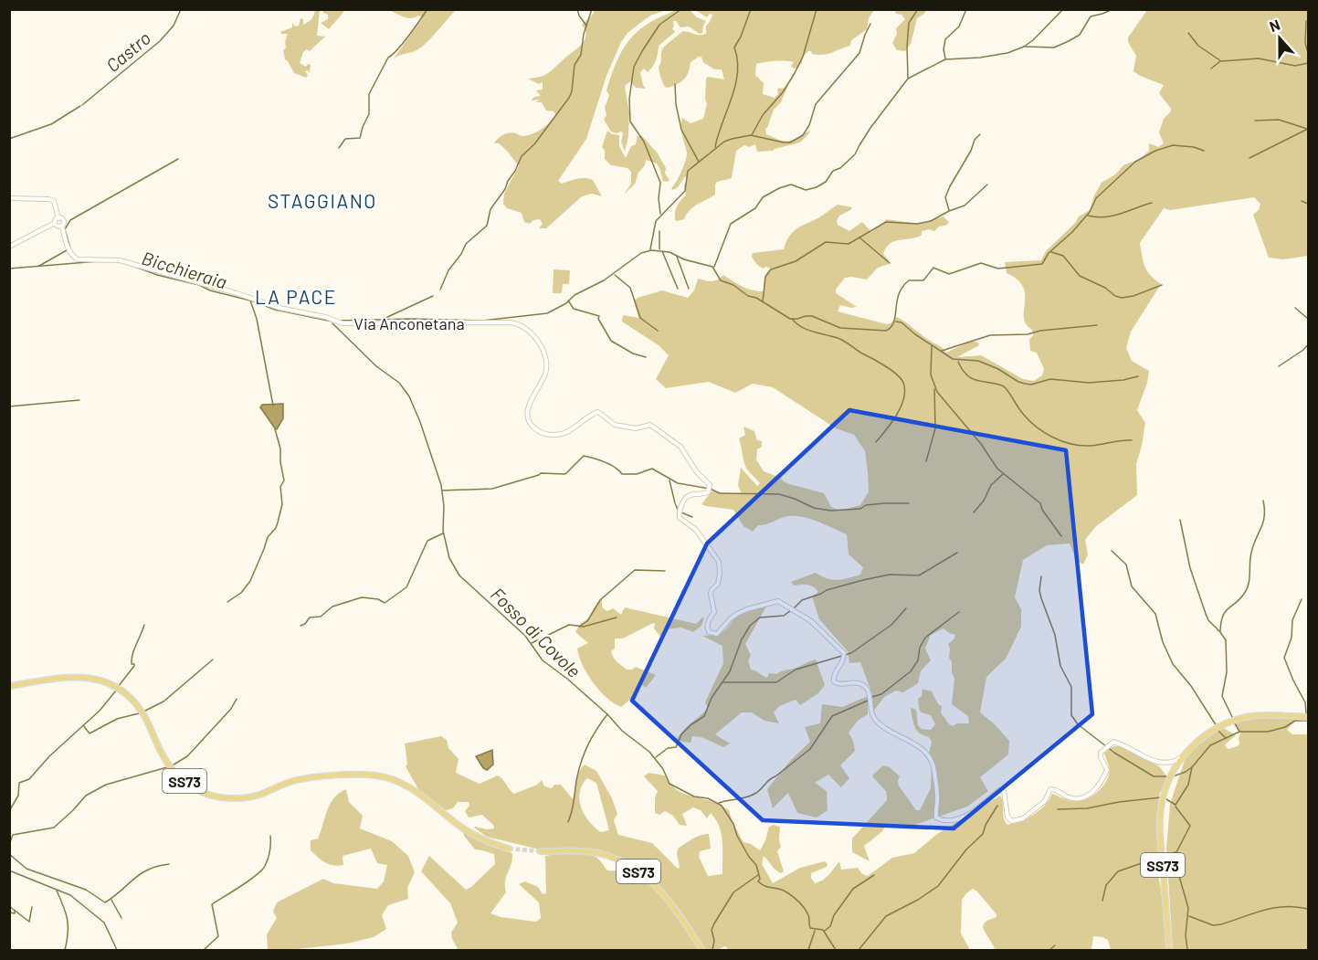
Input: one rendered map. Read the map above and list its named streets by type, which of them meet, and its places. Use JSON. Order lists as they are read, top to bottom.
{
  "streets": {
    "main road": ["Via Anconetana", "SS73"]
  },
  "crossings": [
    ["Via Anconetana", "SS73"]
  ],
  "districts": ["STAGGIANO", "LA PACE"],
  "water": ["Castro", "Bicchieraia", "Fosso di Covole"],
  "north": "top"
}
